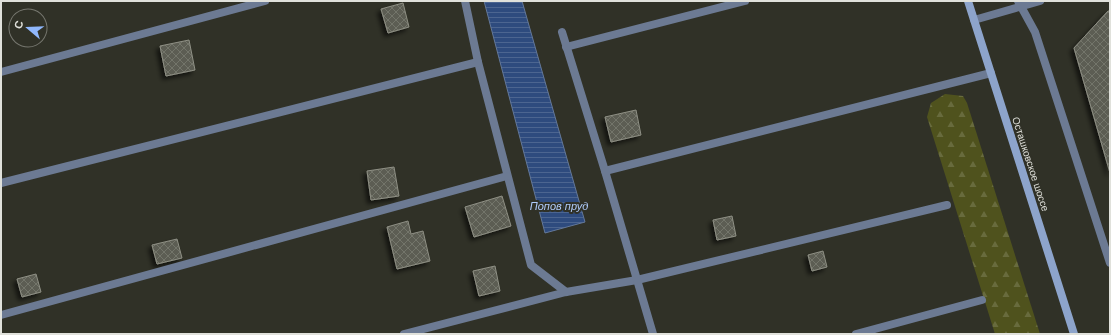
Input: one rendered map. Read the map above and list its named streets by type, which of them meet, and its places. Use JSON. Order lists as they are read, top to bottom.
{
  "streets": {
    "main road": ["Осташковское шоссе"]
  },
  "water": ["Попов пруд"],
  "north": "left"
}
